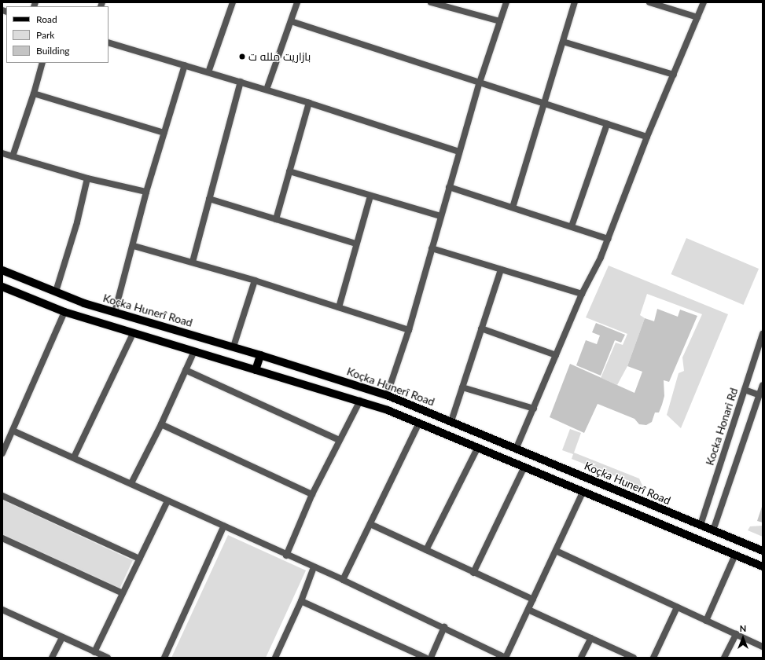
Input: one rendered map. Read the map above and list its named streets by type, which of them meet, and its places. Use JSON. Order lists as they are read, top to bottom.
{
  "streets": {
    "main road": ["Koçka Hunerî Road"],
    "street": ["Kocka Honari Rd"]
  },
  "crossings": [
    ["Koçka Hunerî Road", "Kocka Honari Rd"]
  ],
  "places": ["بازاريت ملله ت"],
  "legend": ["Road", "Park", "Building"],
  "north": "top"
}
